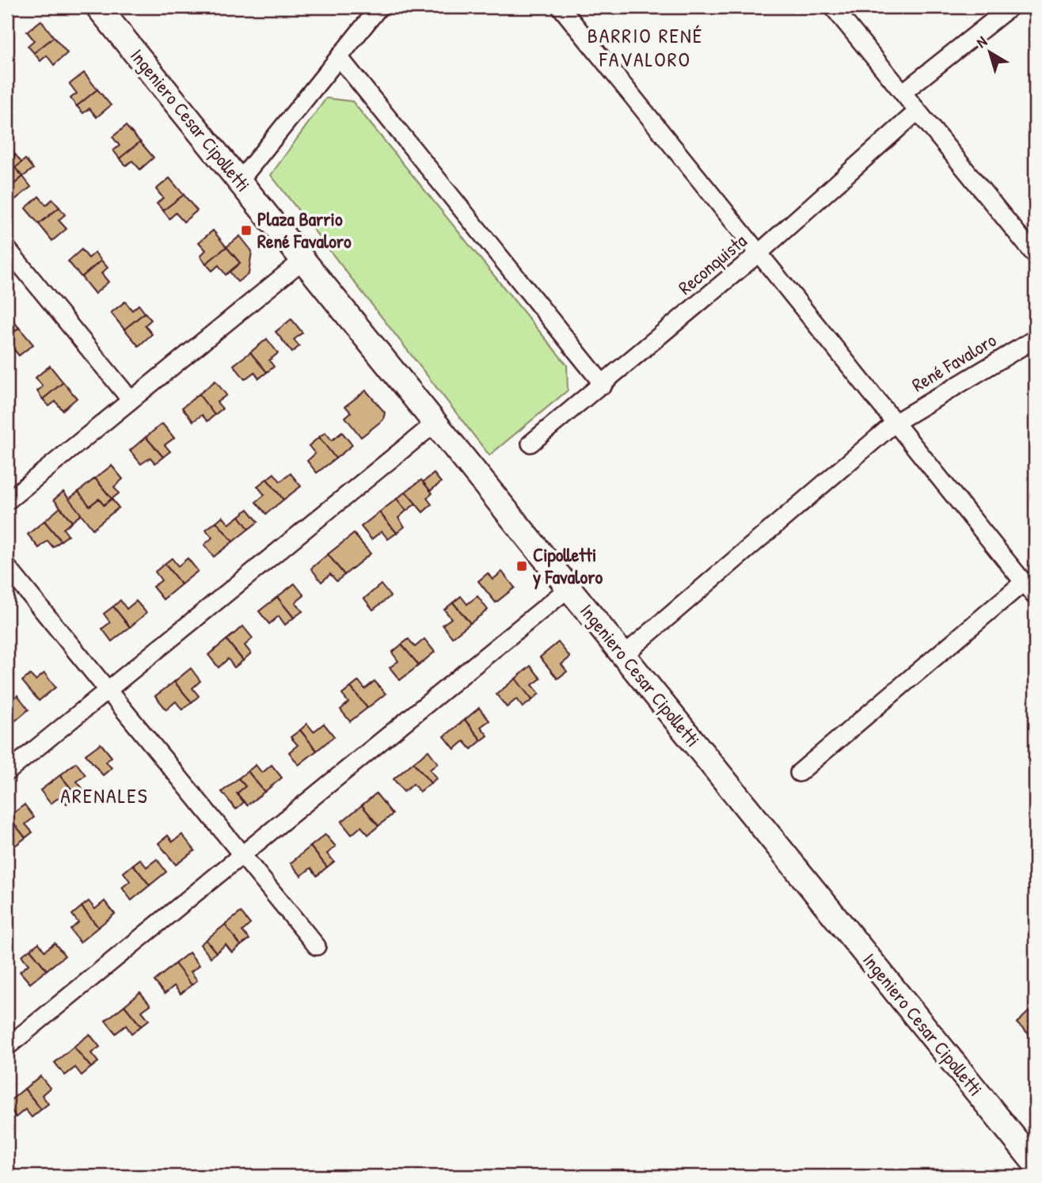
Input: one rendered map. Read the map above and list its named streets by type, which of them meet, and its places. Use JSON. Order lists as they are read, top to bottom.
{
  "streets": {
    "street": ["Ingeniero Cesar Cipolletti", "Reconquista", "René Favaloro"]
  },
  "crossings": [
    ["Ingeniero Cesar Cipolletti", "René Favaloro"]
  ],
  "districts": ["BARRIO RENÉ FAVALORO", "ARENALES"],
  "places": {
    "transit": ["Plaza Barrio René Favaloro", "Cipolletti y Favaloro"]
  },
  "north": "top left"
}
